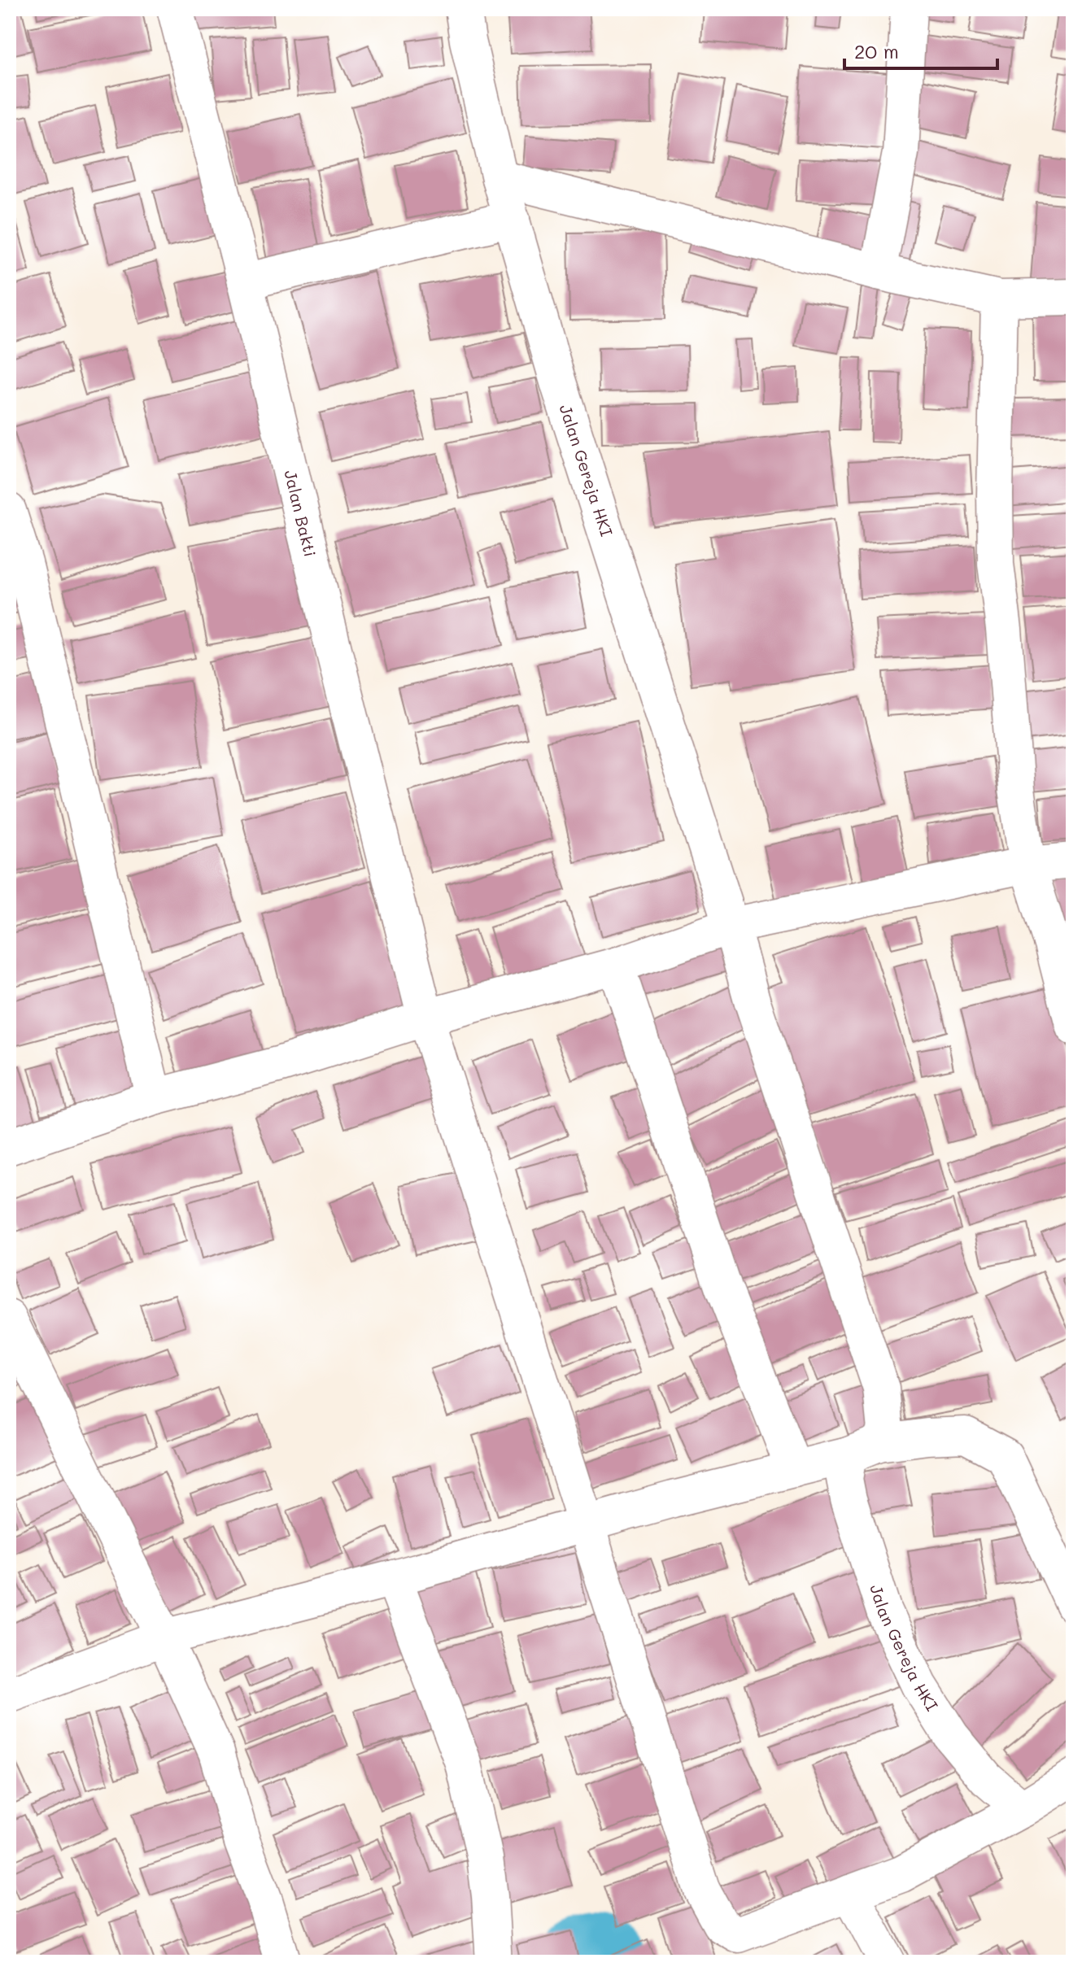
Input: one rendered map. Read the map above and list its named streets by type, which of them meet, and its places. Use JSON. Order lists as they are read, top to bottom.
{
  "streets": {
    "street": ["Jalan Gereja HKI", "Jalan Bakti"]
  },
  "scale_bar": "20 m"
}
